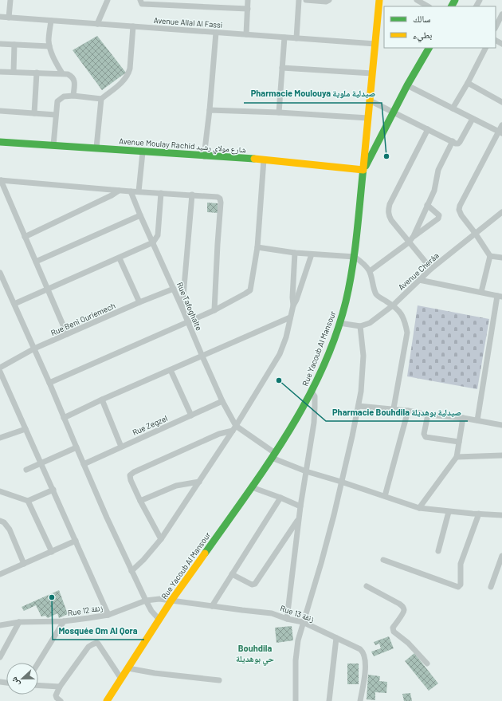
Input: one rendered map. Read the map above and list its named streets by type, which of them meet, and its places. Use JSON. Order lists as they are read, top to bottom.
{
  "streets": {
    "street": [
      "Avenue Allal Al Fassi",
      "Avenue Moulay Rachid شارع مولاي رشيد",
      "Avenue Cherâa",
      "Rue Tafoghalte",
      "Rue Beni Ouriemech",
      "Rue Yacoub Al Mansour",
      "Rue Zegzel",
      "Rue 12 زنقة",
      "Rue 13 زنقة"
    ]
  },
  "crossings": [
    ["Avenue Allal Al Fassi", "Rue Yacoub Al Mansour"],
    ["Avenue Moulay Rachid شارع مولاي رشيد", "Rue Yacoub Al Mansour"],
    ["Rue Tafoghalte", "Rue Beni Ouriemech"],
    ["Rue Tafoghalte", "Rue Zegzel"],
    ["Rue Yacoub Al Mansour", "Rue 12 زنقة"],
    ["Rue Yacoub Al Mansour", "Rue 13 زنقة"],
    ["Rue 12 زنقة", "Rue 13 زنقة"]
  ],
  "districts": ["Bouhdila حي بوهديلة"],
  "places": ["Pharmacie Moulouya صيدلية ملوية", "Pharmacie Bouhdila صيدلية بوهديلة", "Mosquée Om Al Qora"],
  "legend": ["سالك", "بطيء"],
  "north": "left"
}
